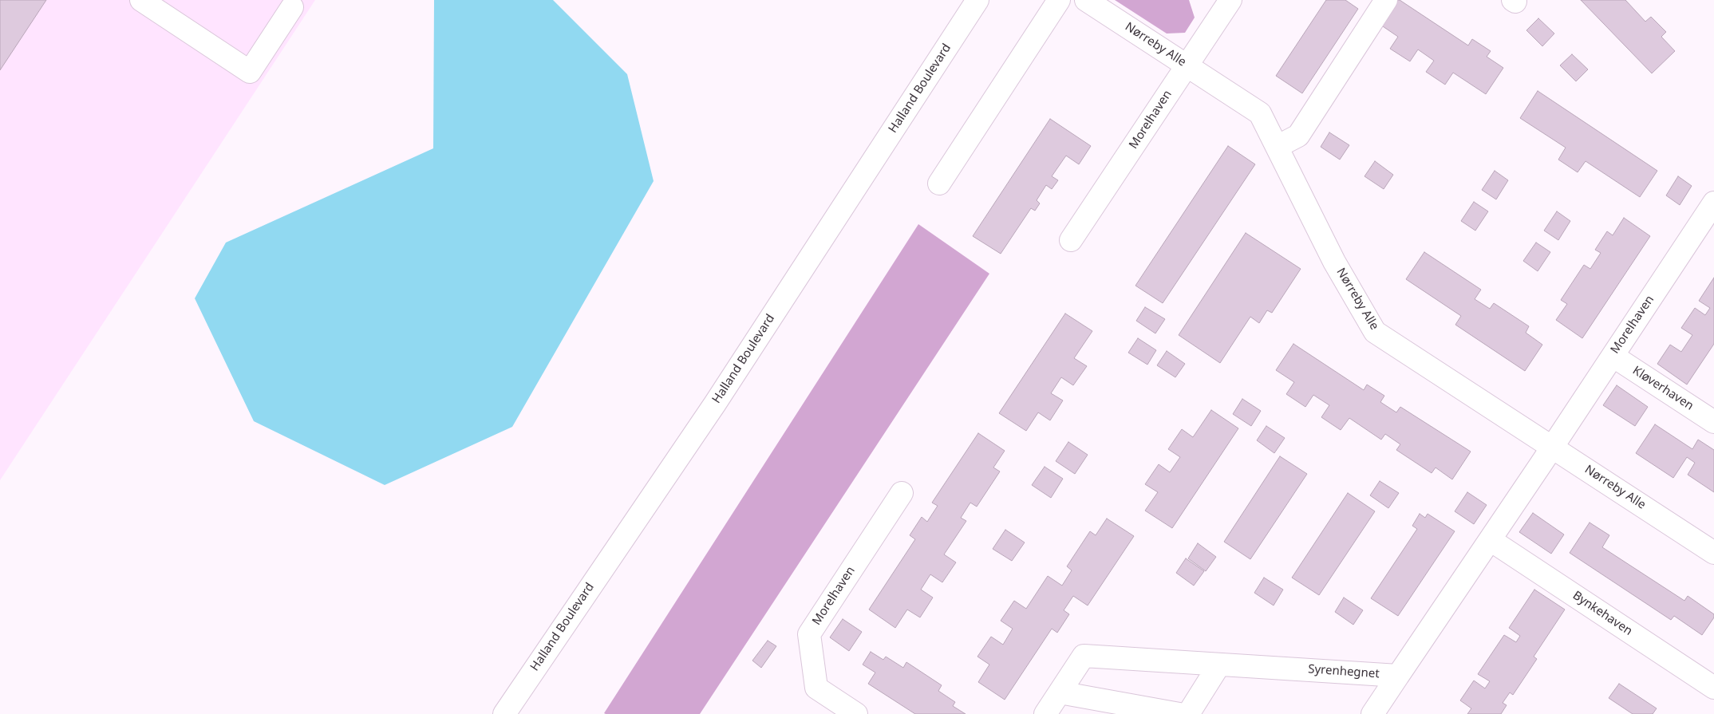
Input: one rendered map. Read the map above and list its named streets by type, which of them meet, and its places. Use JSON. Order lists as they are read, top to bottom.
{
  "streets": {
    "street": [
      "Nørreby Alle",
      "Halland Boulevard",
      "Morelhaven",
      "Kløverhaven",
      "Bynkehaven",
      "Syrenhegnet"
    ]
  },
  "crossings": [
    ["Nørreby Alle", "Morelhaven"],
    ["Morelhaven", "Kløverhaven"]
  ]
}
